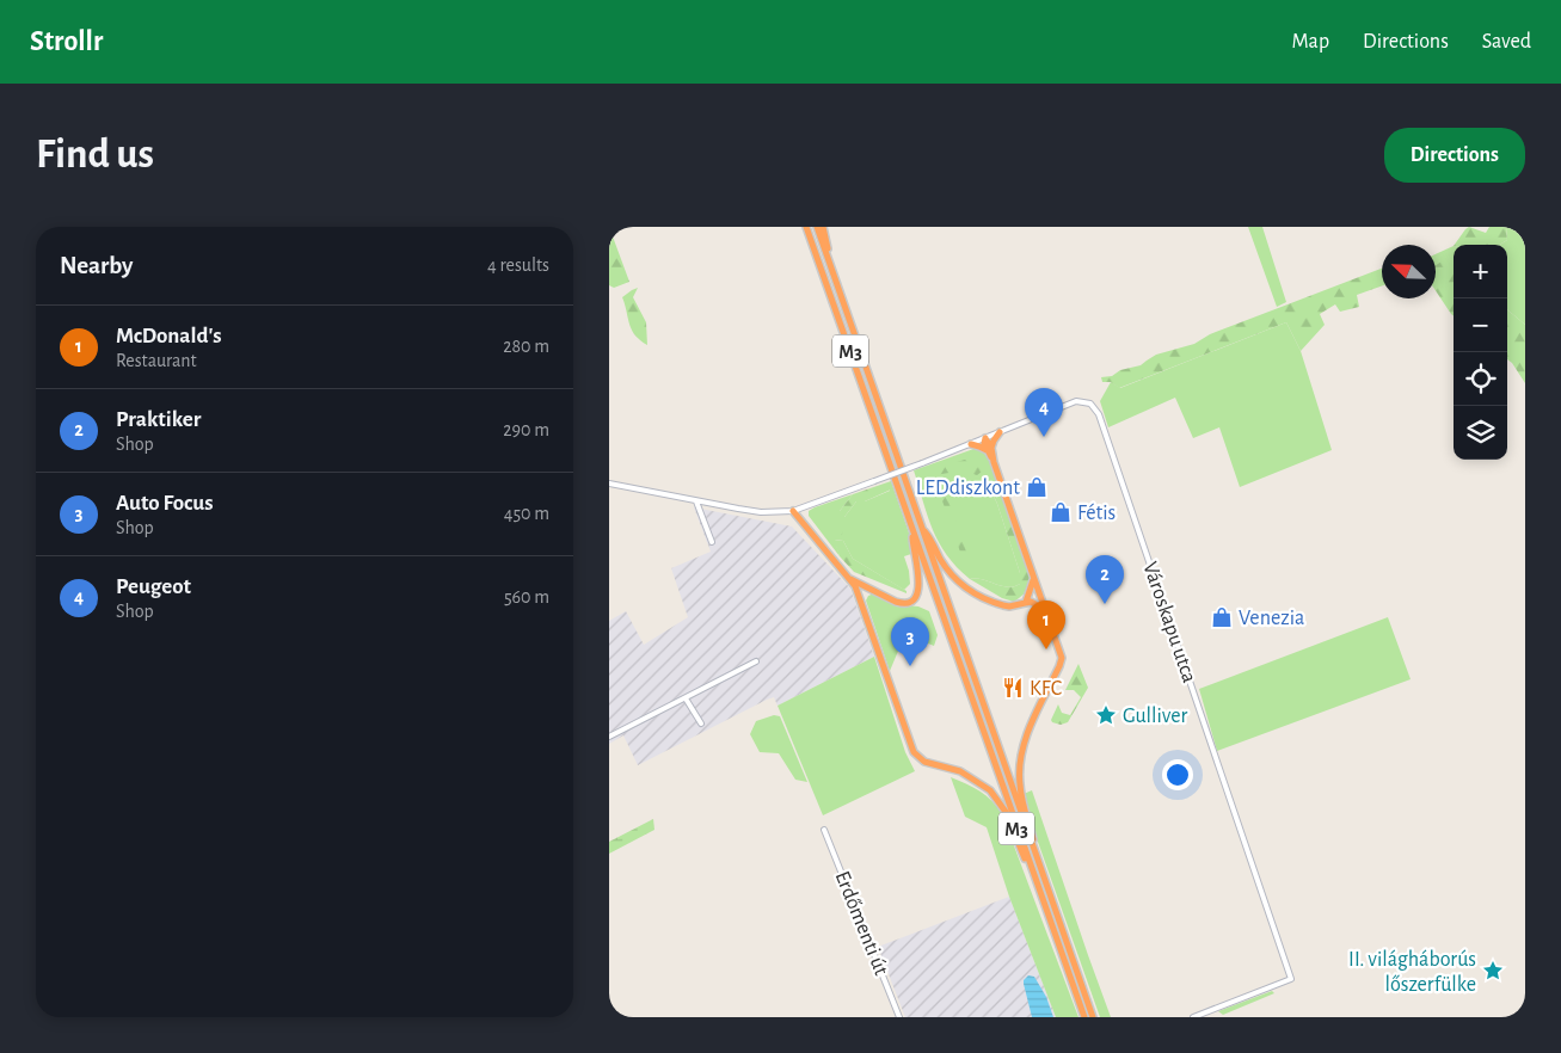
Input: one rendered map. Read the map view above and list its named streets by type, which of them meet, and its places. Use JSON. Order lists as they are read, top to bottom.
{
  "streets": {
    "highway": ["M3"],
    "street": ["Városkapu utca", "Erdőmenti út"]
  },
  "places": {
    "shop": ["LEDdiszkont", "Fétis", "Venezia"],
    "restaurant": ["KFC"],
    "place": ["Gulliver", "II. világháborús lőszerfülke"]
  },
  "north": "top left",
  "page": {
    "header": "Strollr",
    "nav": ["Map", "Directions", "Saved"],
    "buttons": "Directions",
    "title": "Find us",
    "heading": ["Nearby", "4 results"],
    "map_buttons": ["+", "−"],
    "list": [
      {
        "mark": "1",
        "name": "McDonald's",
        "note": "Restaurant",
        "value": "280 m"
      },
      {
        "mark": "2",
        "name": "Praktiker",
        "note": "Shop",
        "value": "290 m"
      },
      {
        "mark": "3",
        "name": "Auto Focus",
        "note": "Shop",
        "value": "450 m"
      },
      {
        "mark": "4",
        "name": "Peugeot",
        "note": "Shop",
        "value": "560 m"
      }
    ],
    "pins": [
      "4",
      "2",
      "1",
      "3"
    ]
  }
}
